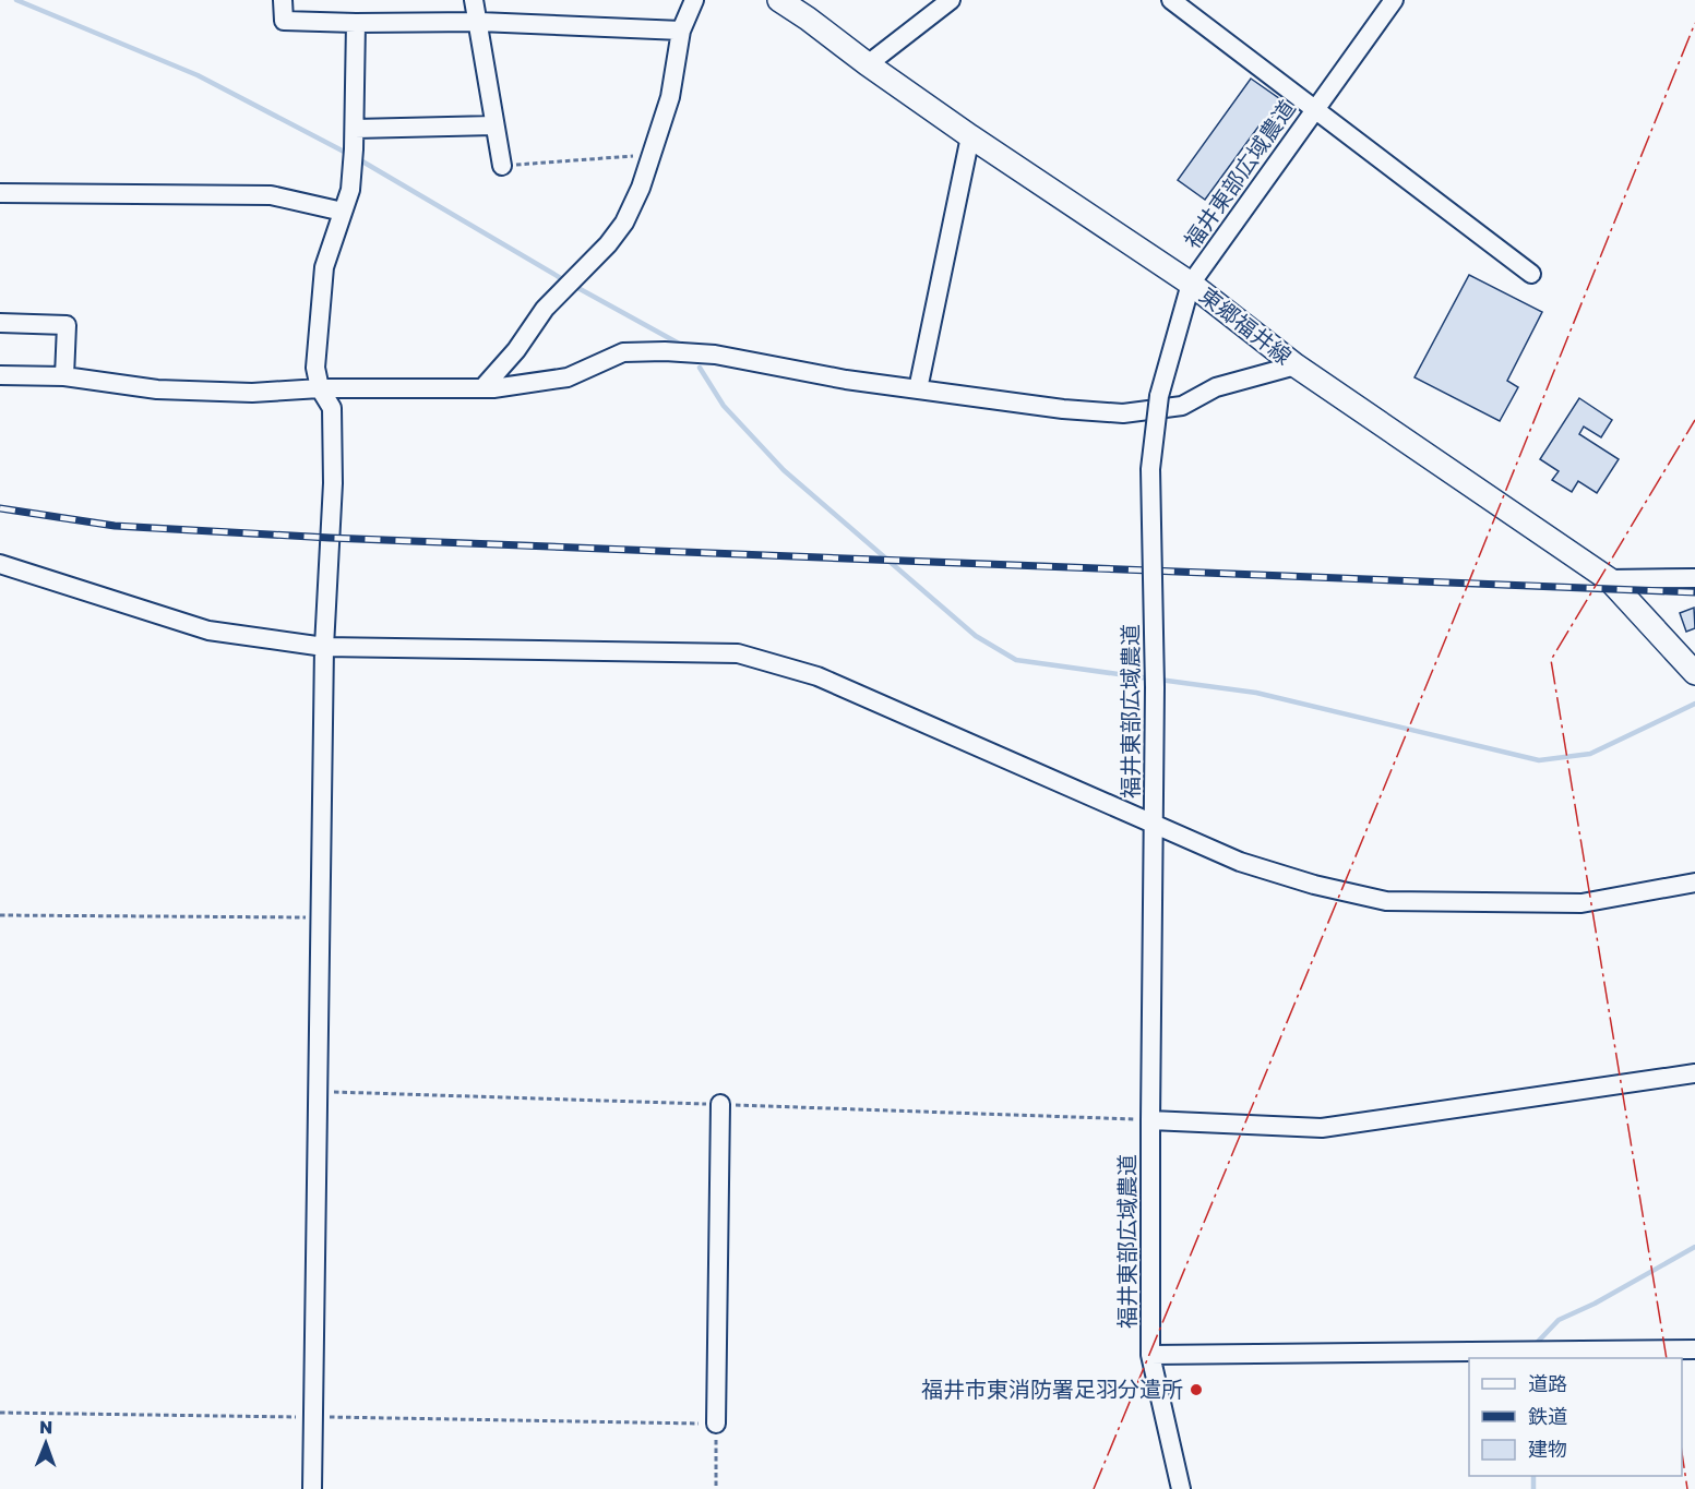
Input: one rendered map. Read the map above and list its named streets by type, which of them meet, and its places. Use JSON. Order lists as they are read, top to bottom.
{
  "streets": {
    "main road": ["東郷福井線"],
    "street": ["福井東部広域農道"]
  },
  "crossings": [
    ["福井東部広域農道", "東郷福井線"]
  ],
  "places": ["福井市東消防署足羽分遣所"],
  "legend": ["道路", "鉄道", "建物"],
  "north": "top"
}
